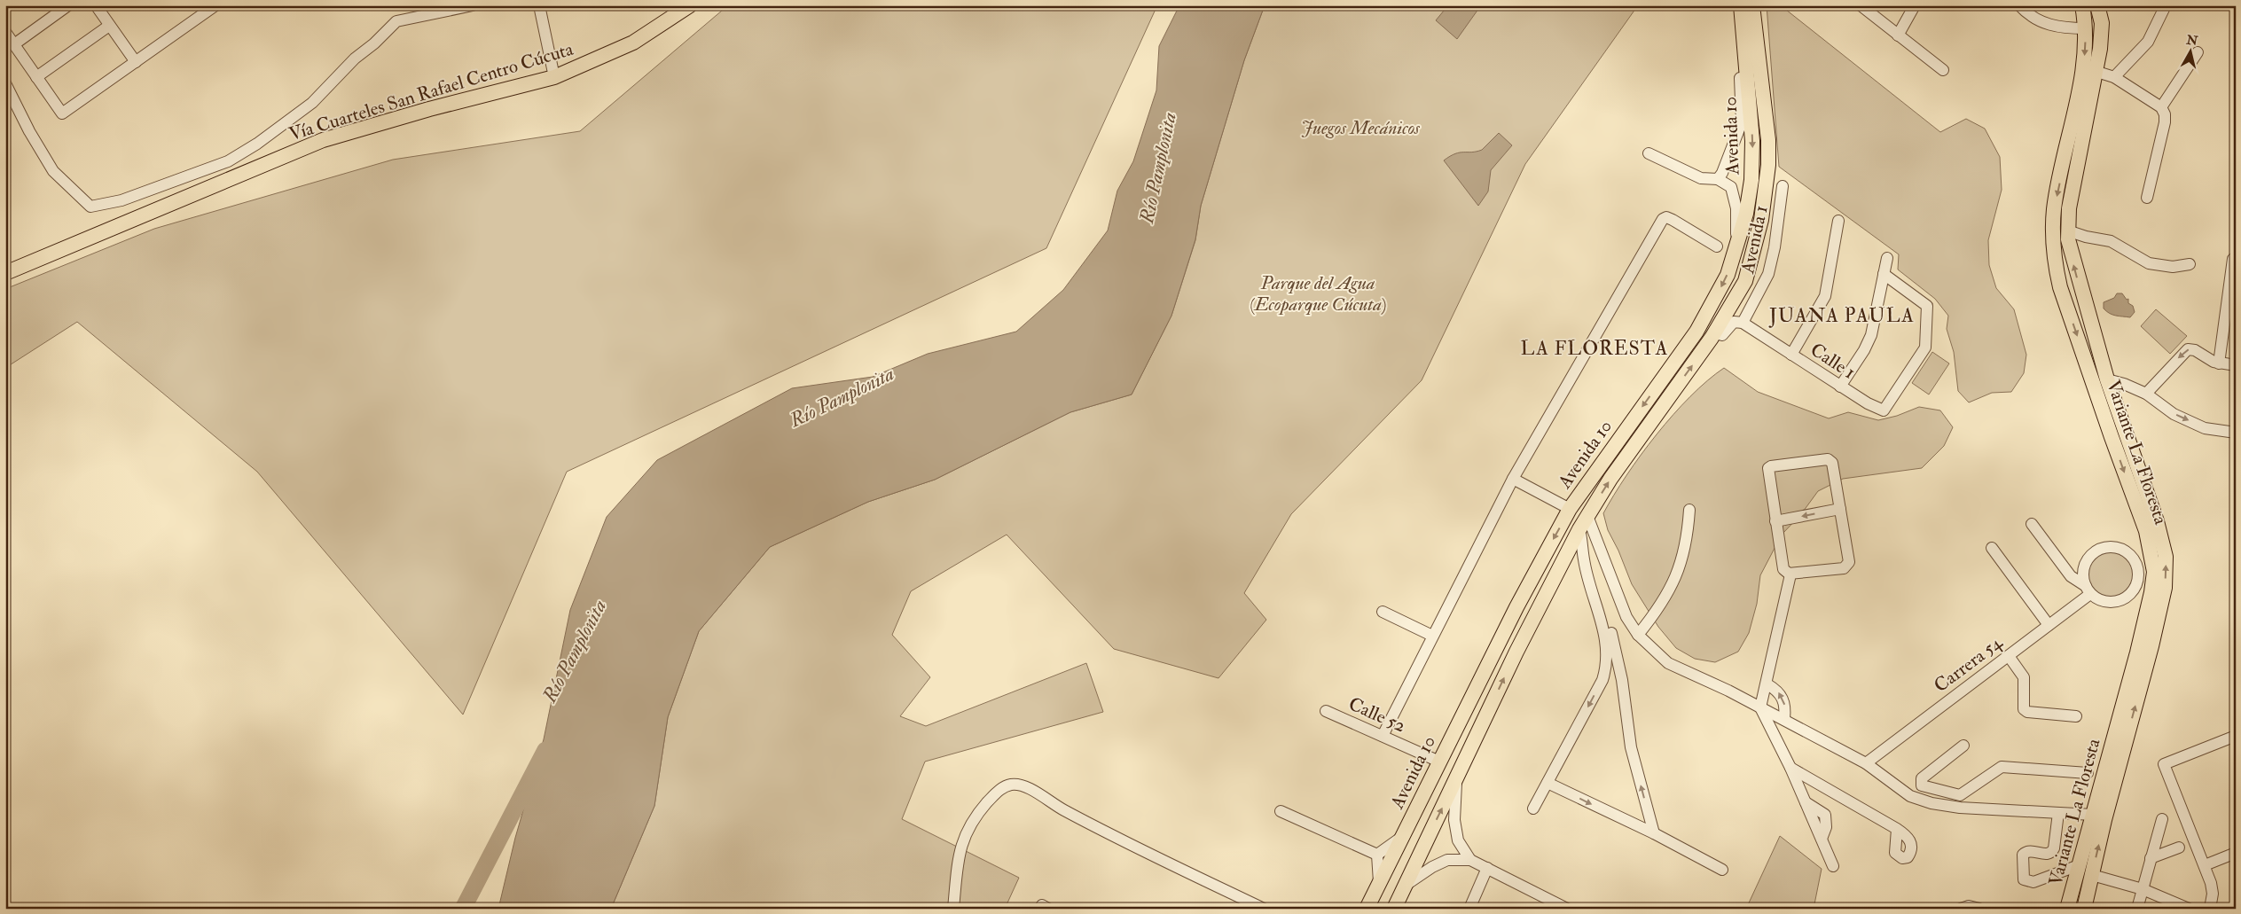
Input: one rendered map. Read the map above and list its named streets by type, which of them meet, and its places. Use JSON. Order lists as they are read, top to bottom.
{
  "streets": {
    "main road": ["Vía Cuarteles San Rafael Centro Cúcuta", "Avenida 10", "Variante La Floresta"],
    "street": [
      "Avenida 1",
      "Calle 1",
      "Carrera 54",
      "Calle 52"
    ]
  },
  "crossings": [
    ["Avenida 10", "Calle 52"],
    ["Avenida 1", "Calle 1"]
  ],
  "districts": ["JUANA PAULA", "LA FLORESTA"],
  "water": ["Río Pamplonita"],
  "parks": ["Juegos Mecánicos", "Parque del Agua (Ecoparque Cúcuta)"],
  "north": "top"
}
